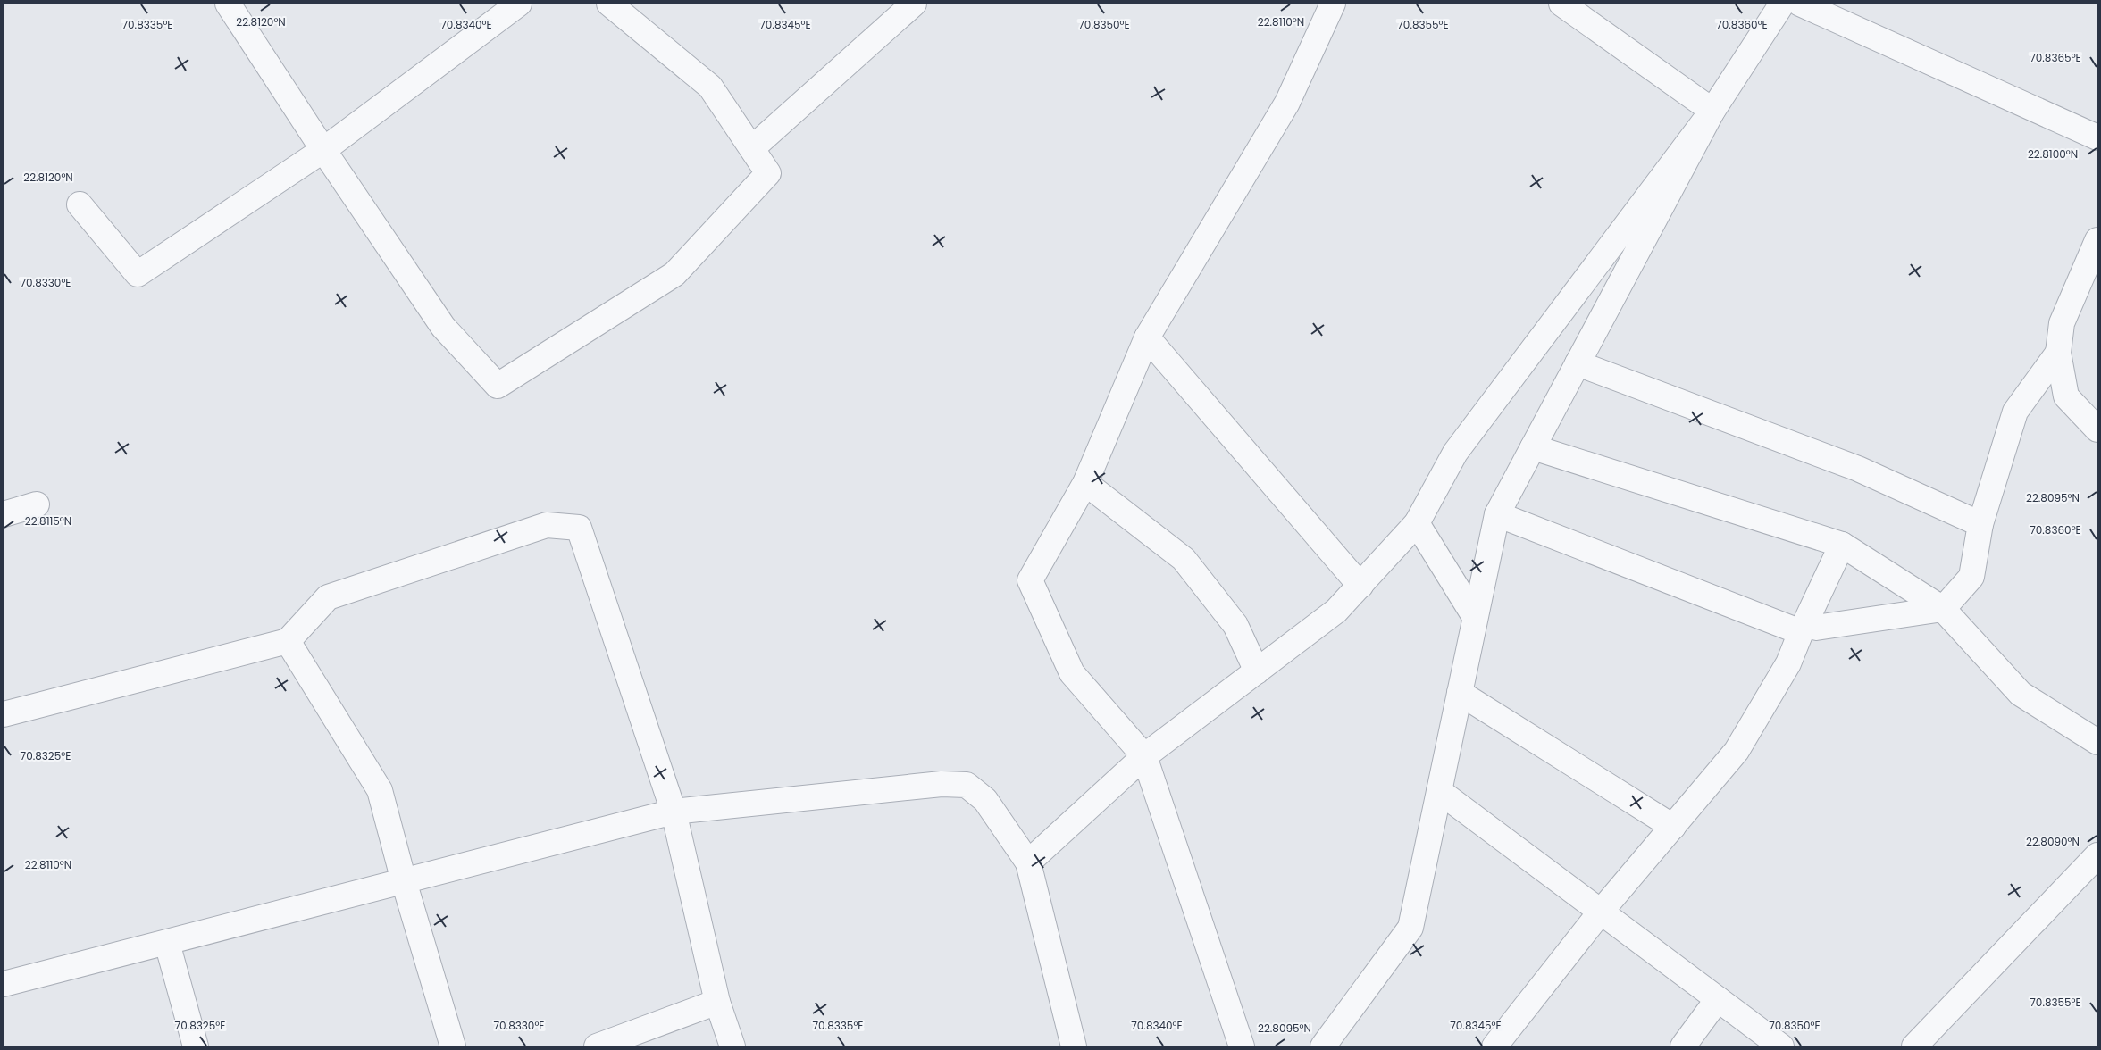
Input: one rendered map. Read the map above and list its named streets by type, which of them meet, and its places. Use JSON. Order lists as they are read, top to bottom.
{
  "coordinates": [
    "22.8120°N",
    "22.8110°N",
    "70.8335°E",
    "70.8340°E",
    "70.8345°E",
    "70.8350°E",
    "70.8355°E",
    "70.8360°E",
    "70.8365°E",
    "22.8100°N",
    "70.8330°E",
    "22.8095°N",
    "22.8115°N",
    "70.8325°E",
    "22.8090°N"
  ]
}
